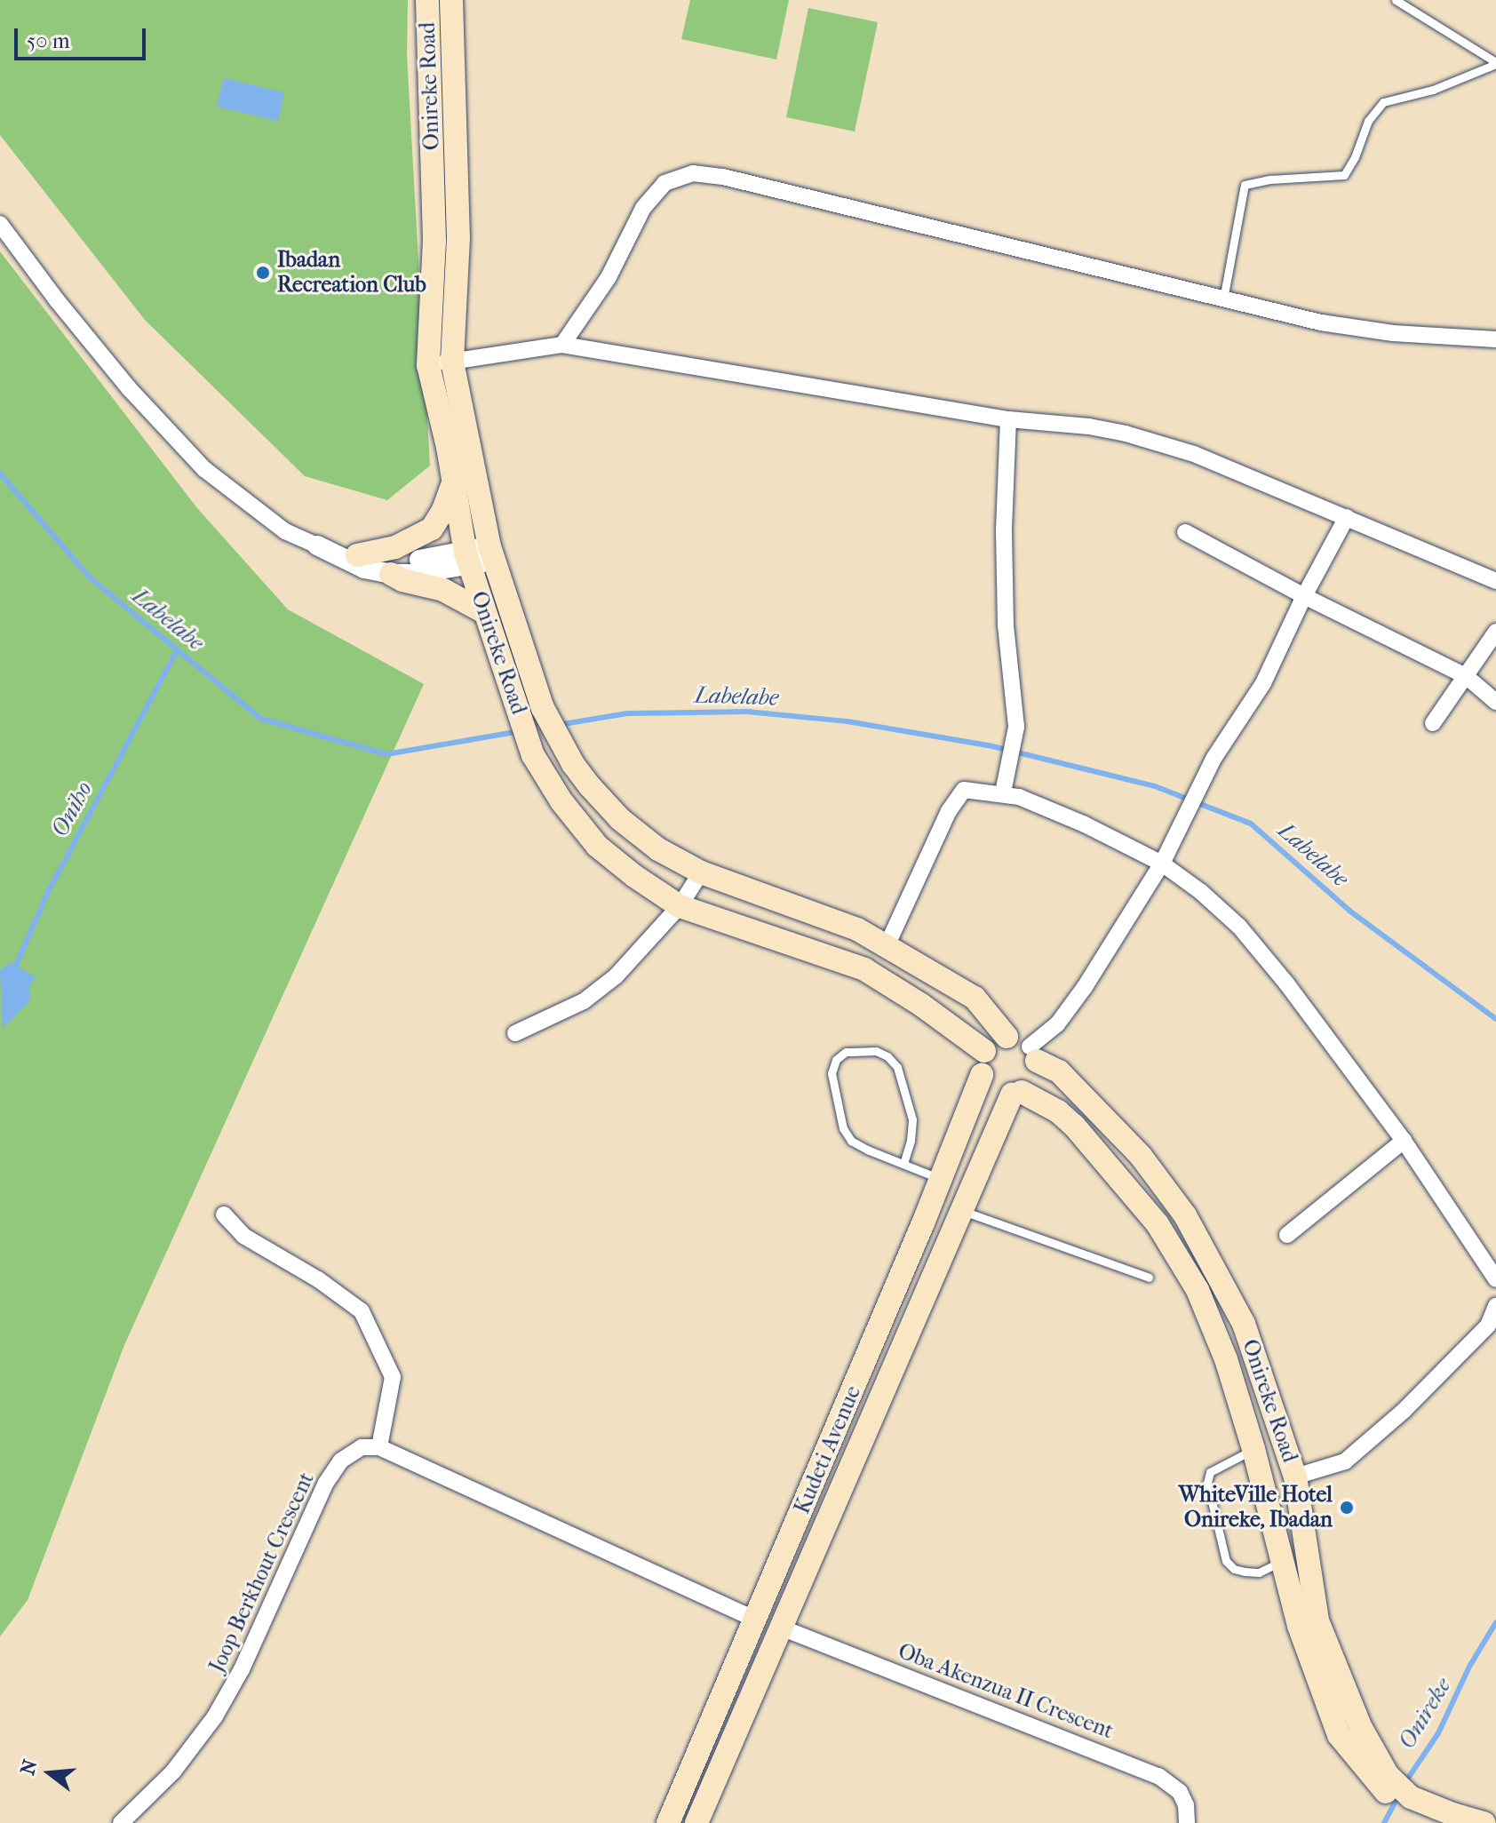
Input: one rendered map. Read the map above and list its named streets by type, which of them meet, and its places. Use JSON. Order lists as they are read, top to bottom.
{
  "streets": {
    "main road": ["Onireke Road", "Kudeti Avenue"],
    "street": ["Joop Berkhout Crescent", "Oba Akenzua II Crescent"]
  },
  "crossings": [
    ["Onireke Road", "Kudeti Avenue"],
    ["Kudeti Avenue", "Oba Akenzua II Crescent"]
  ],
  "water": ["Labelabe", "Oniho", "Onireke"],
  "places": ["Ibadan Recreation Club", "WhiteVille Hotel Onireke, Ibadan"],
  "scale_bar": "50 m",
  "north": "left"
}
